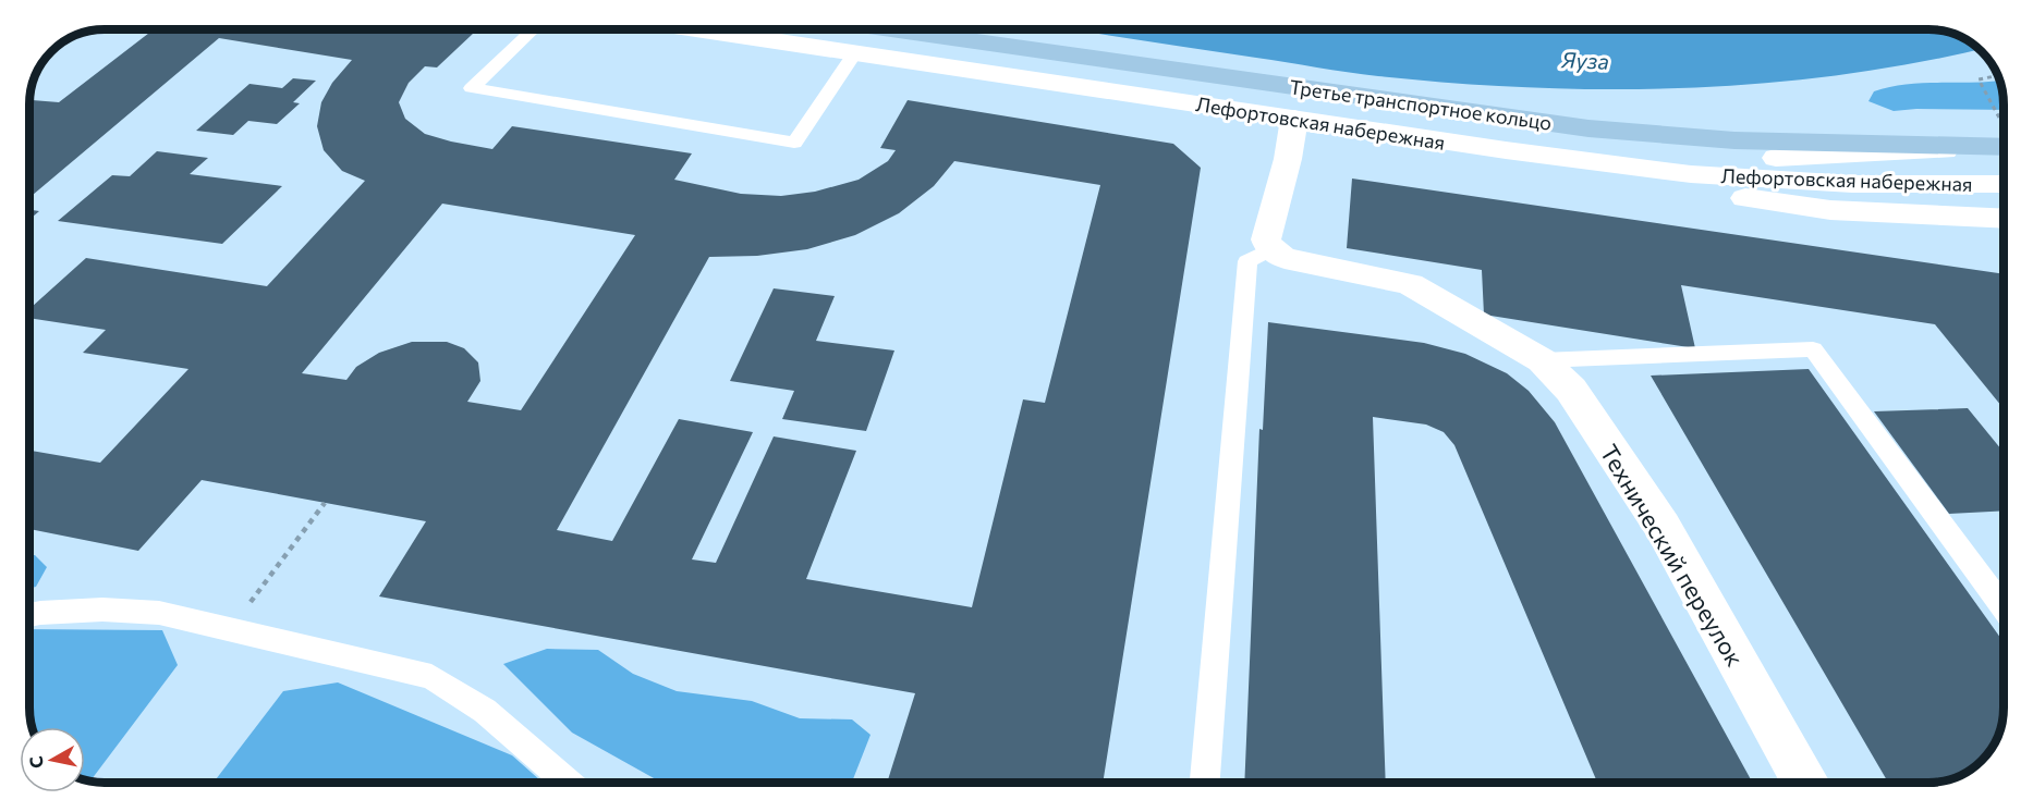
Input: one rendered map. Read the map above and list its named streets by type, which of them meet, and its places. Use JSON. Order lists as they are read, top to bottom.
{
  "streets": {
    "main road": ["Третье транспортное кольцо", "Лефортовская набережная", "Технический переулок"]
  },
  "water": ["Яуза"],
  "north": "left"
}
